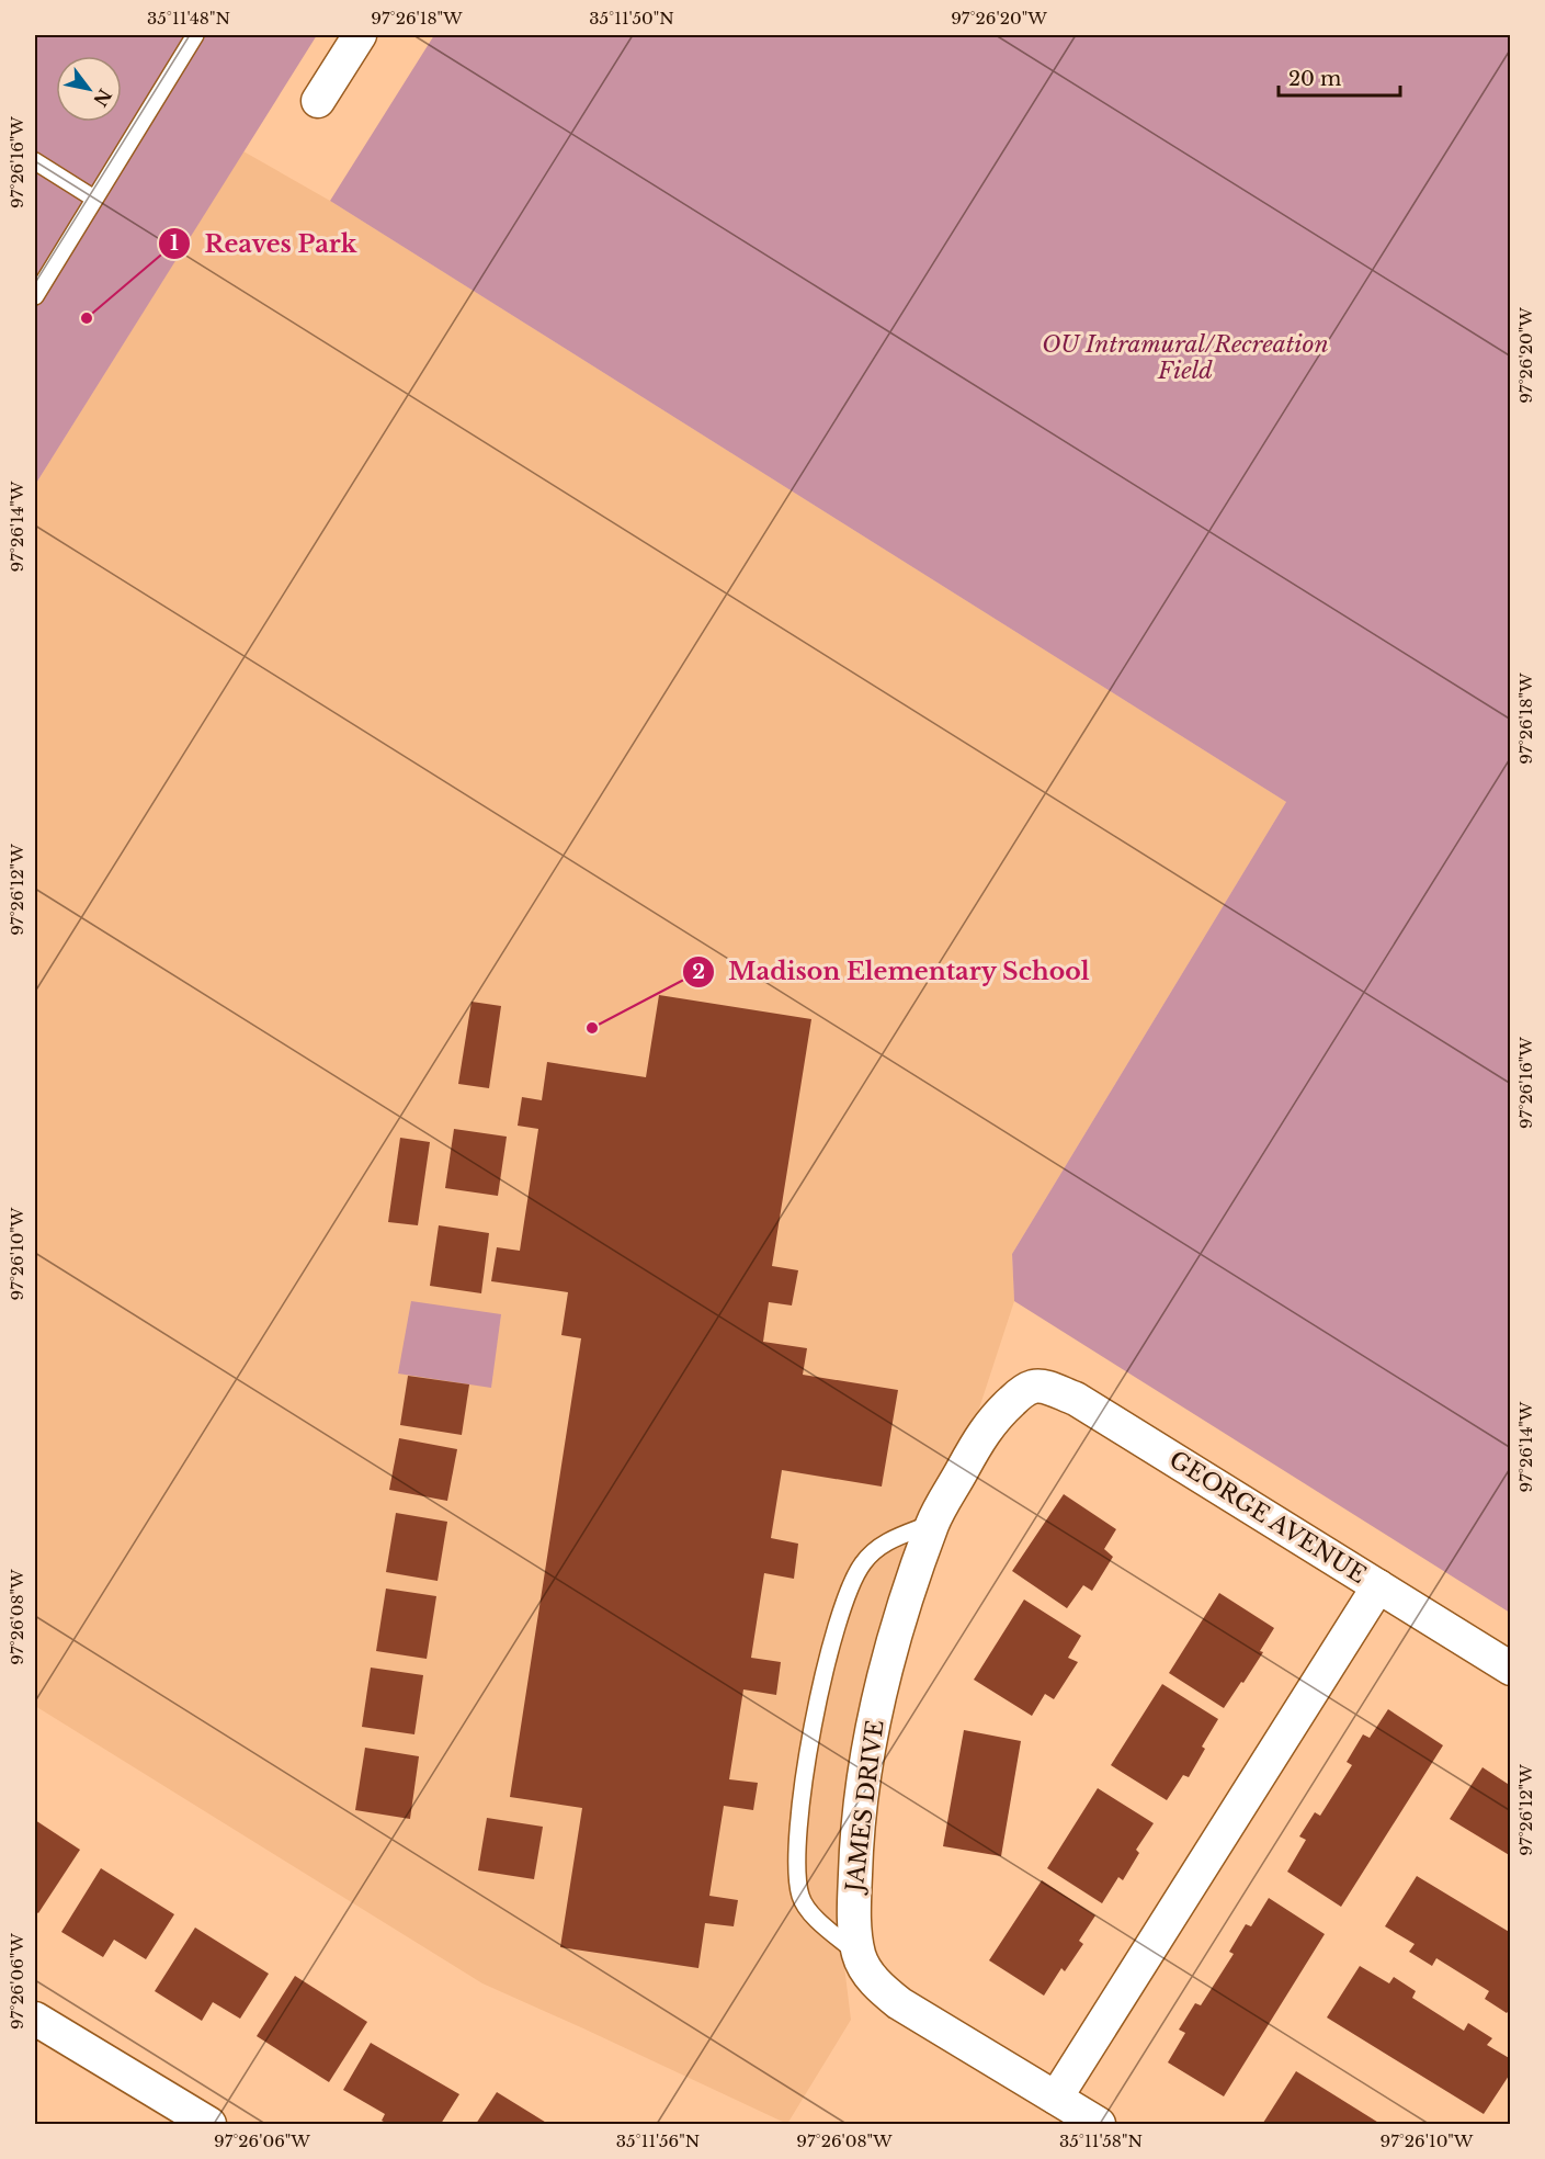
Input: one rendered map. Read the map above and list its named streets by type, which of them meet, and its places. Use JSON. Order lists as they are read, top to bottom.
{
  "streets": {
    "street": ["GEORGE AVENUE", "JAMES DRIVE"]
  },
  "crossings": [
    ["GEORGE AVENUE", "JAMES DRIVE"]
  ],
  "parks": ["OU Intramural/Recreation Field"],
  "places": ["Reaves Park", "Madison Elementary School"],
  "scale_bar": "20 m",
  "north": "bottom right",
  "coordinates": [
    "35°11'48\"N",
    "97°26'18\"W",
    "35°11'50\"N",
    "97°26'20\"W",
    "97°26'16\"W",
    "97°26'14\"W",
    "97°26'12\"W",
    "97°26'10\"W",
    "97°26'08\"W",
    "97°26'06\"W",
    "35°11'56\"N",
    "35°11'58\"N"
  ]
}
